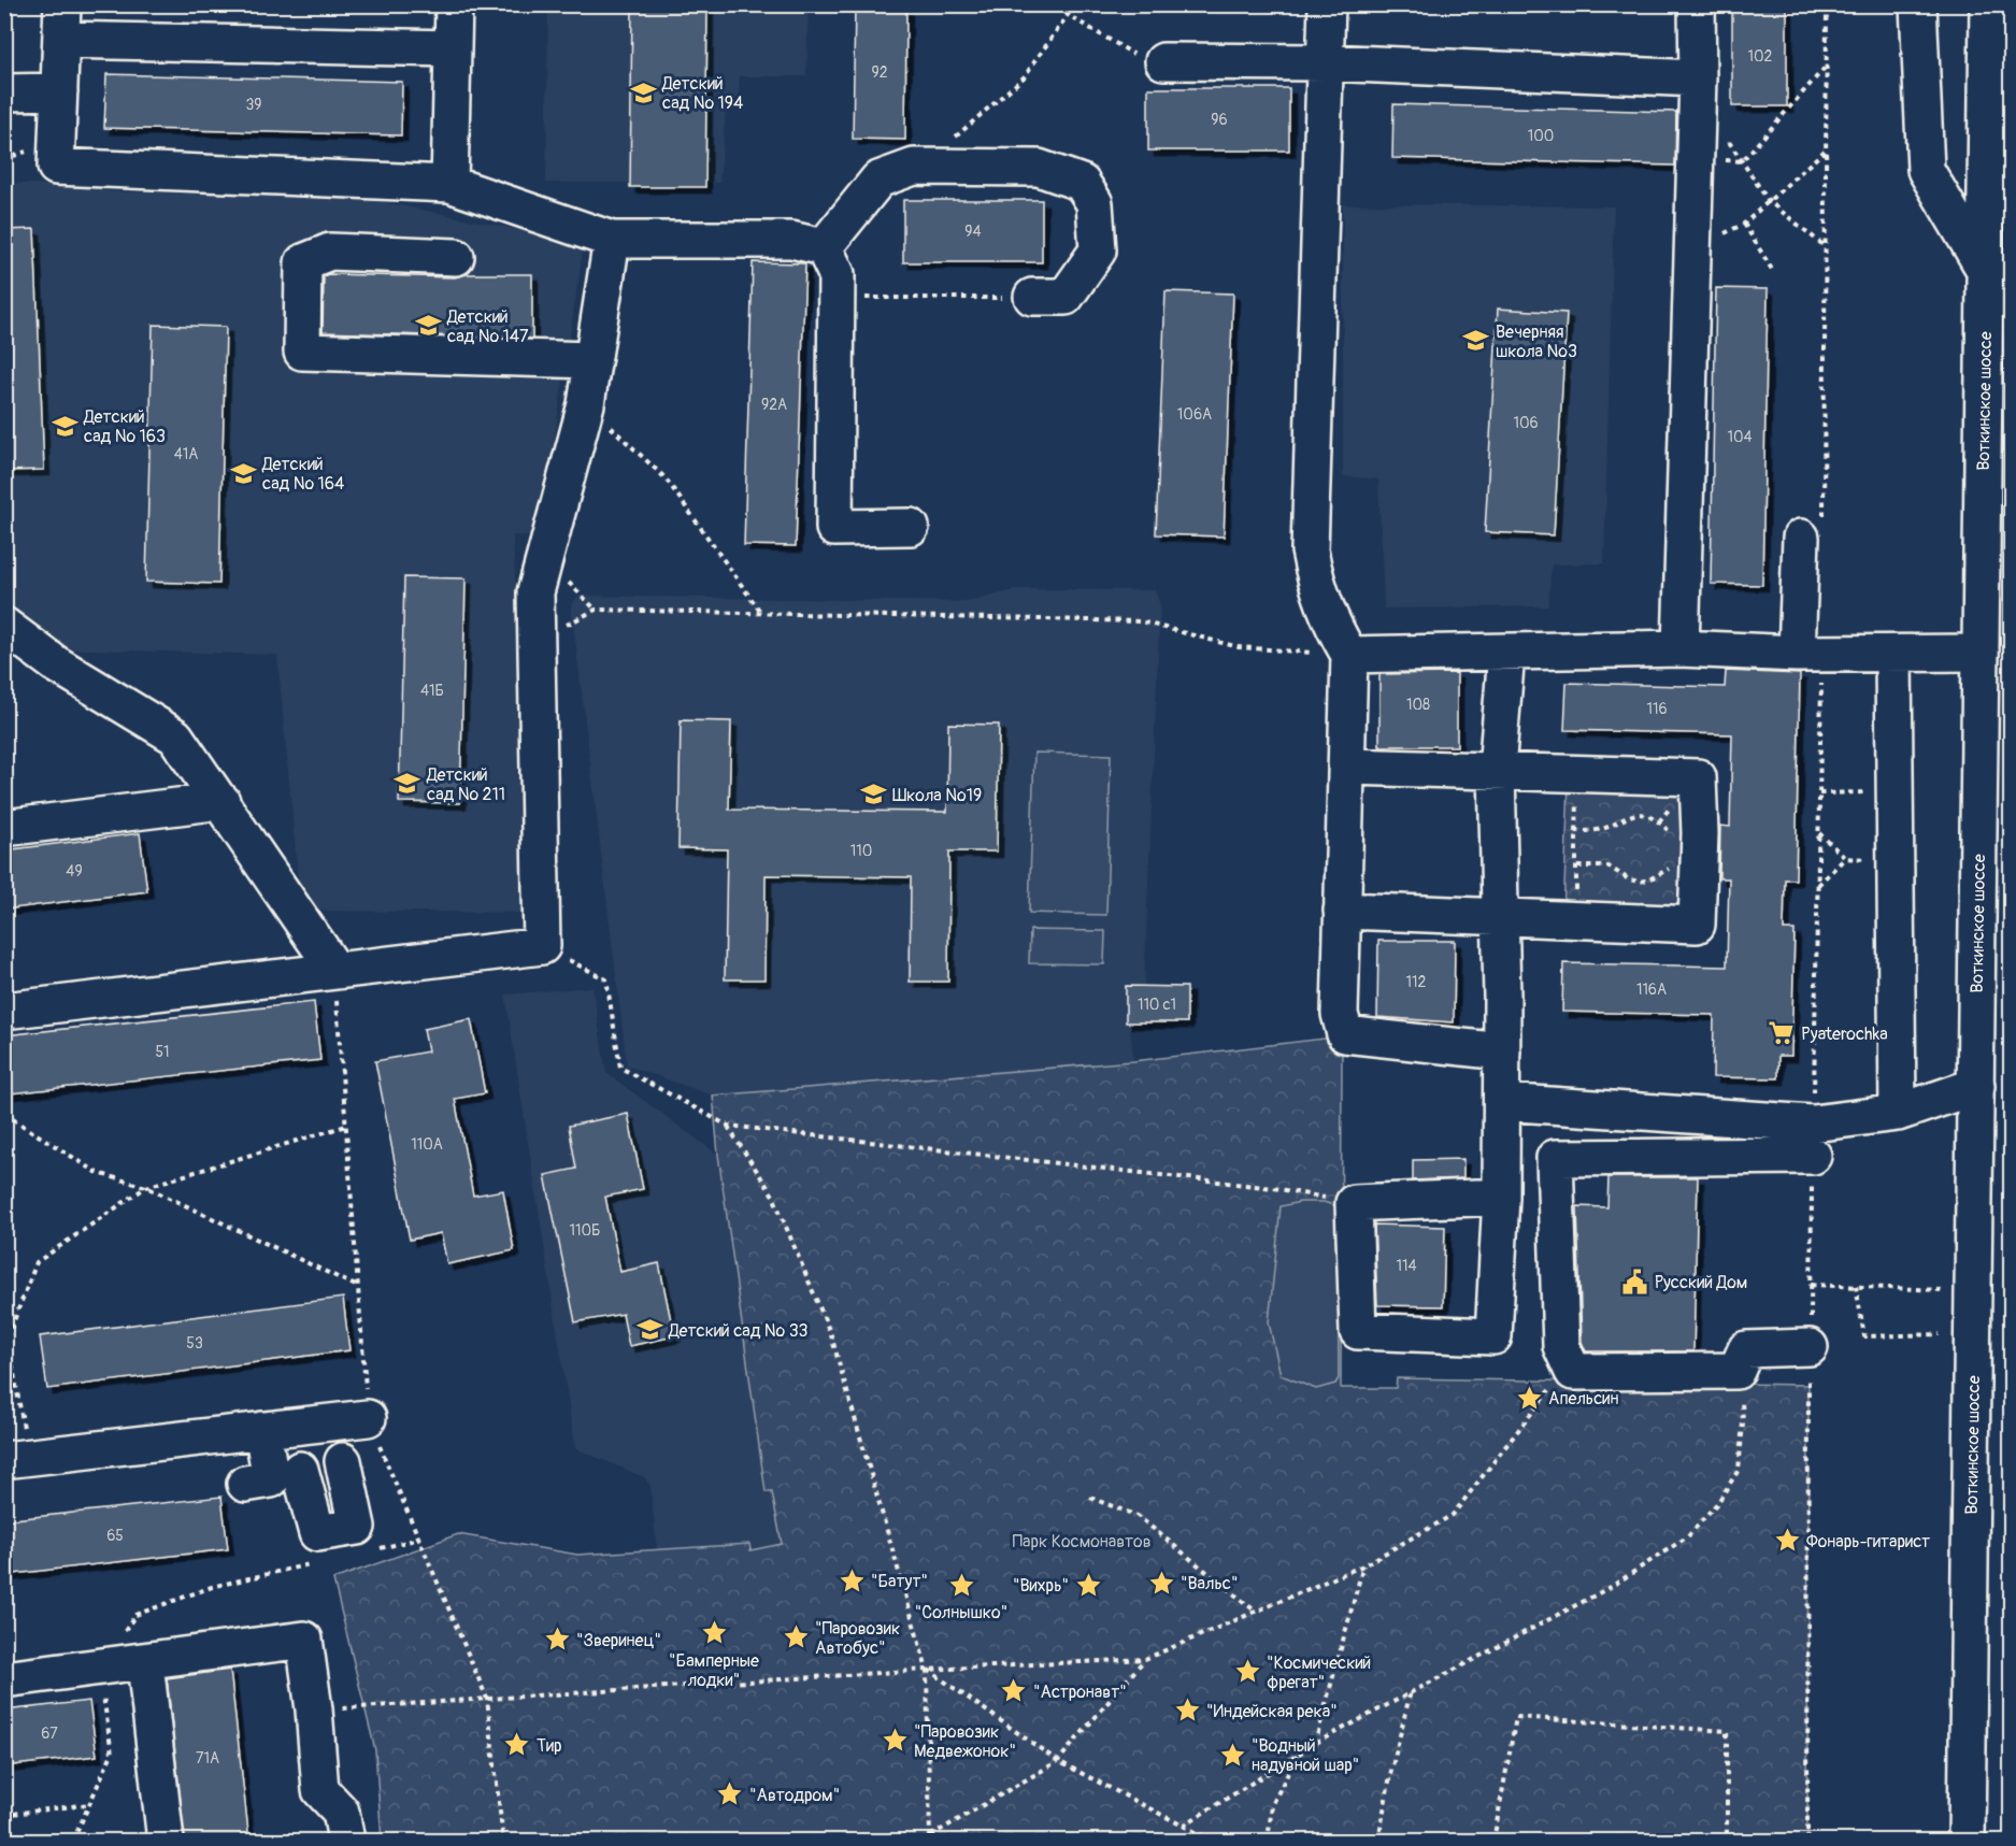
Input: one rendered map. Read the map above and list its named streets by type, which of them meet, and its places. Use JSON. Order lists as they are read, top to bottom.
{
  "streets": {
    "main road": ["Воткинское шоссе"]
  },
  "parks": ["Парк Космонавтов"],
  "places": {
    "school or university": [
      "Детский сад № 194",
      "Детский сад № 147",
      "Вечерняя школа №3",
      "Детский сад № 163",
      "Детский сад № 164",
      "Детский сад № 211",
      "Школа №19",
      "Детский сад № 33"
    ],
    "supermarket": ["Pyaterochka"],
    "public building": ["Русский Дом"],
    "place": [
      "Апельсин",
      "Фонарь-гитарист",
      "\"Батут\"",
      "\"Вальс\"",
      "\"Солнышко\"",
      "\"Вихрь\"",
      "\"Бамперные лодки\"",
      "\"Паровозик Автобус\"",
      "\"Зверинец\"",
      "\"Космический фрегат\"",
      "\"Астронавт\"",
      "\"Индейская река\"",
      "\"Паровозик Медвежонок\"",
      "Тир",
      "\"Водный надувной шар\"",
      "\"Автодром\""
    ]
  },
  "house_numbers": [
    "102",
    "92",
    "39",
    "96",
    "100",
    "94",
    "92А",
    "106А",
    "106",
    "104",
    "41А",
    "41Б",
    "108",
    "116",
    "110",
    "49",
    "112",
    "116А",
    "110 с1",
    "51",
    "110А",
    "110Б",
    "114",
    "53",
    "65",
    "67",
    "71А"
  ]
}
